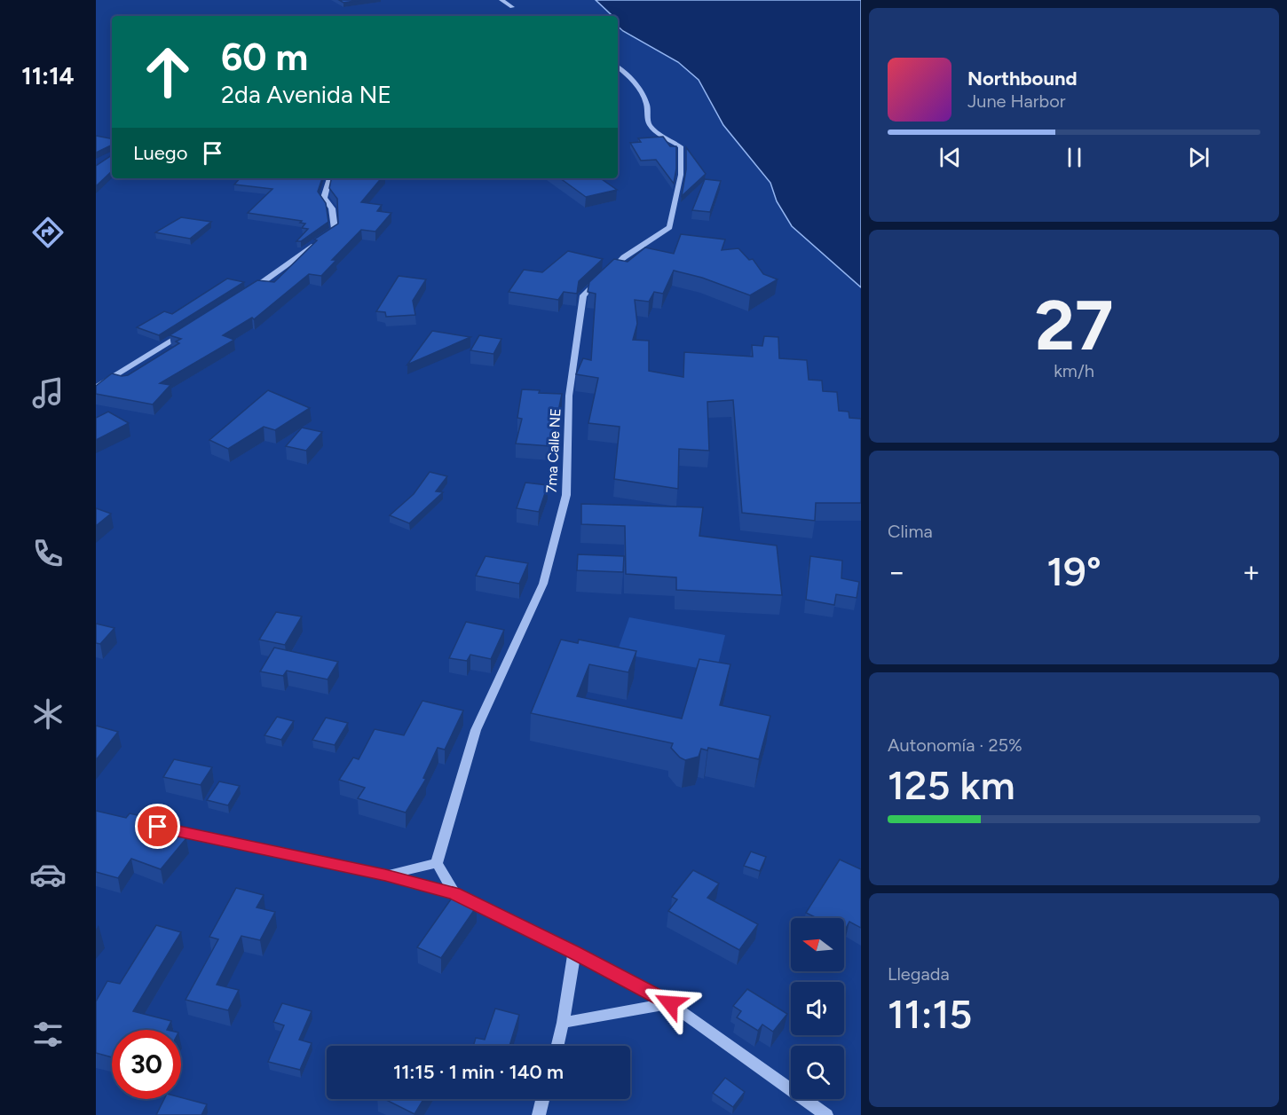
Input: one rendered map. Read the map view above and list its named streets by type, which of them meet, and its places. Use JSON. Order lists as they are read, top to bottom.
{
  "streets": {
    "street": ["7ma Calle NE"]
  },
  "north": "left",
  "page": {
    "tabs": "11:14",
    "turn": ["60 m", "2da Avenida NE"],
    "song": ["Northbound", "June Harbor"],
    "then": "Luego",
    "tile": [
      ["27", "km/h"],
      "Clima",
      ["Autonomía · 25%", "125 km"],
      ["Llegada", "11:15"]
    ],
    "heat": ["−", "19°", "+"],
    "limit": "30",
    "trip": "11:15 · 1 min · 140 m"
  }
}
